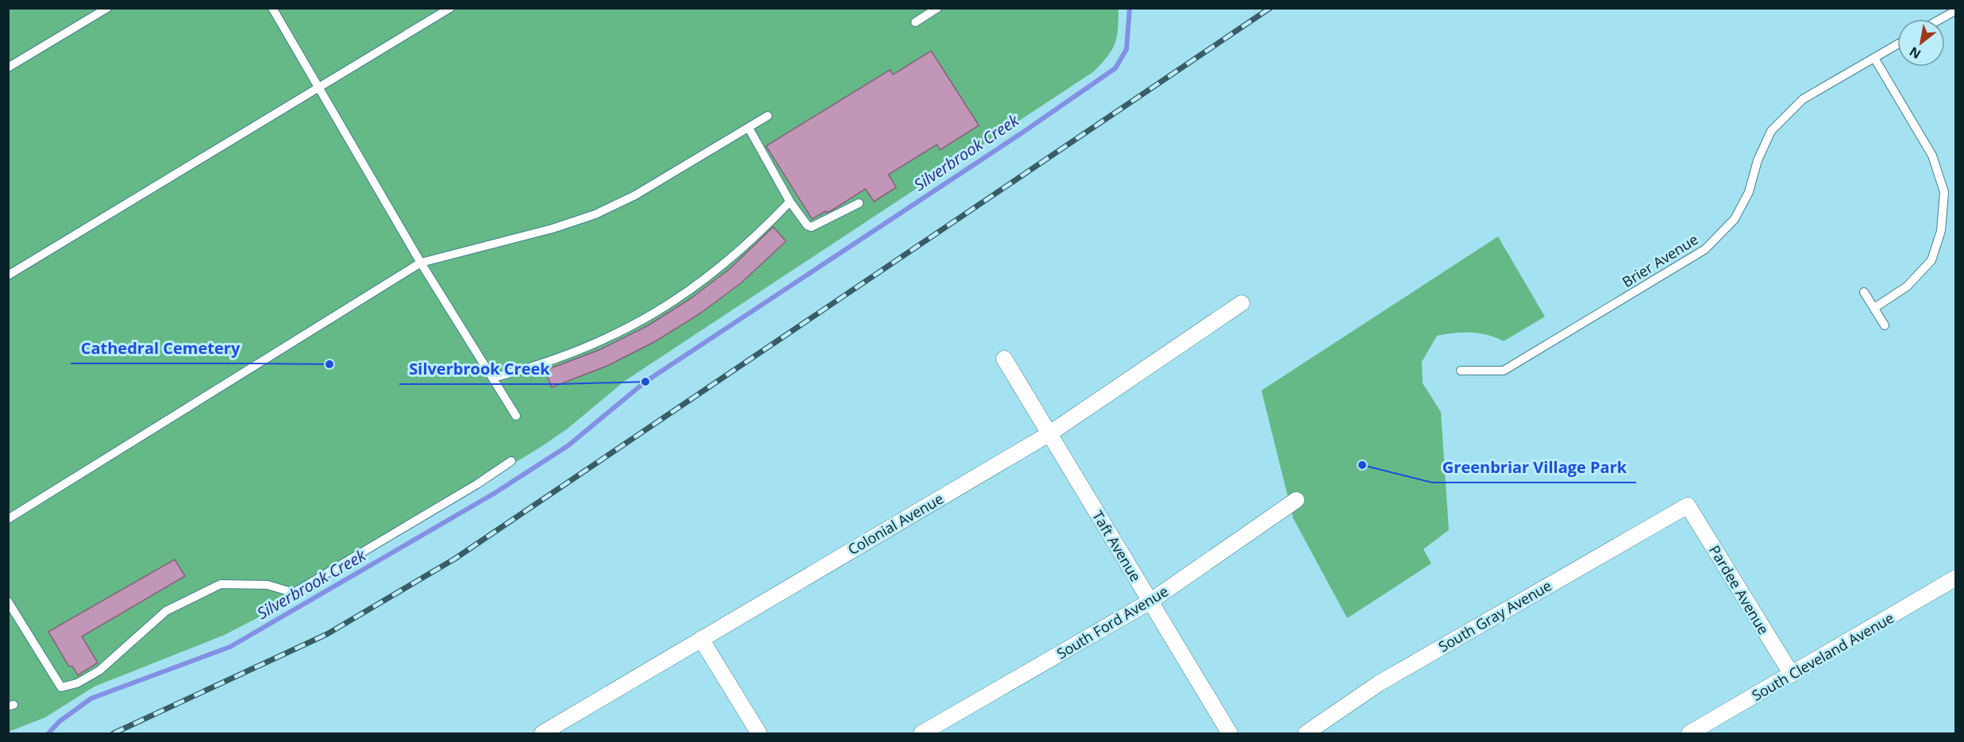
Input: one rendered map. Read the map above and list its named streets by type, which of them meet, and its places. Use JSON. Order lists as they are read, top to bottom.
{
  "streets": {
    "street": [
      "Colonial Avenue",
      "Taft Avenue",
      "Pardee Avenue",
      "South Gray Avenue",
      "South Ford Avenue",
      "South Cleveland Avenue"
    ],
    "lane": ["Brier Avenue"]
  },
  "crossings": [
    ["Colonial Avenue", "Taft Avenue"],
    ["Taft Avenue", "South Ford Avenue"],
    ["Pardee Avenue", "South Gray Avenue"],
    ["Pardee Avenue", "South Cleveland Avenue"]
  ],
  "water": ["Silverbrook Creek"],
  "places": ["Cathedral Cemetery", "Silverbrook Creek", "Greenbriar Village Park"],
  "north": "bottom left"
}
